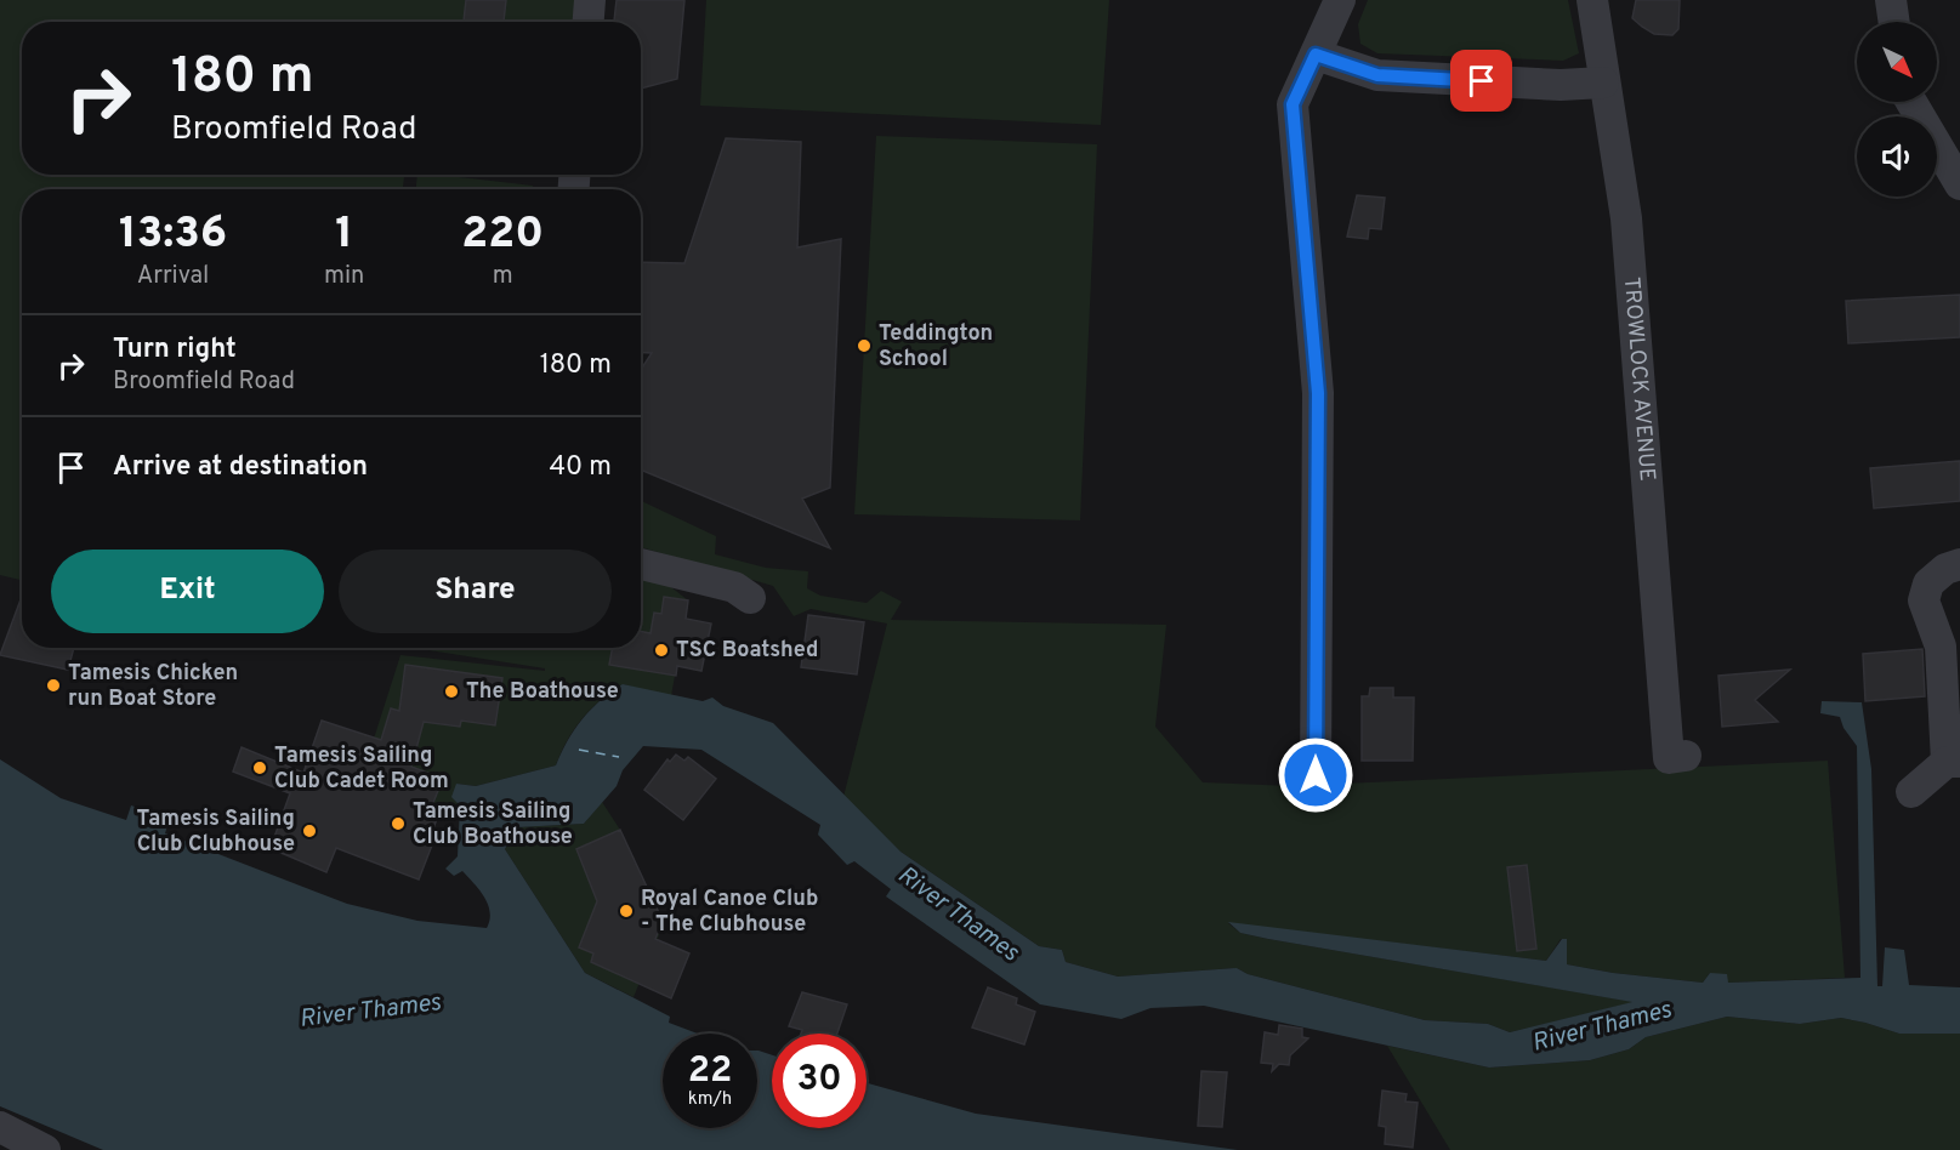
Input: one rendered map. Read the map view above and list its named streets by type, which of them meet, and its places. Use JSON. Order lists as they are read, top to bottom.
{
  "streets": {
    "street": ["TROWLOCK AVENUE"]
  },
  "water": ["River Thames"],
  "places": [
    "Teddington School",
    "TSC Boatshed",
    "Tamesis Chicken run Boat Store",
    "The Boathouse",
    "Tamesis Sailing Club Cadet Room",
    "Tamesis Sailing Club Boathouse",
    "Tamesis Sailing Club Clubhouse",
    "Royal Canoe Club - The Clubhouse"
  ],
  "north": "bottom right",
  "page": {
    "turn": ["180 m", "Broomfield Road"],
    "eta": [
      "13:36",
      "Arrival",
      "1",
      "min",
      "220",
      "m"
    ],
    "list": [
      {
        "name": "Turn right",
        "note": "Broomfield Road",
        "value": "180 m"
      },
      {
        "name": "Arrive at destination",
        "value": "40 m"
      }
    ],
    "buttons": ["Exit", "Share"],
    "speed": "22 km/h",
    "limit": "30"
  }
}
